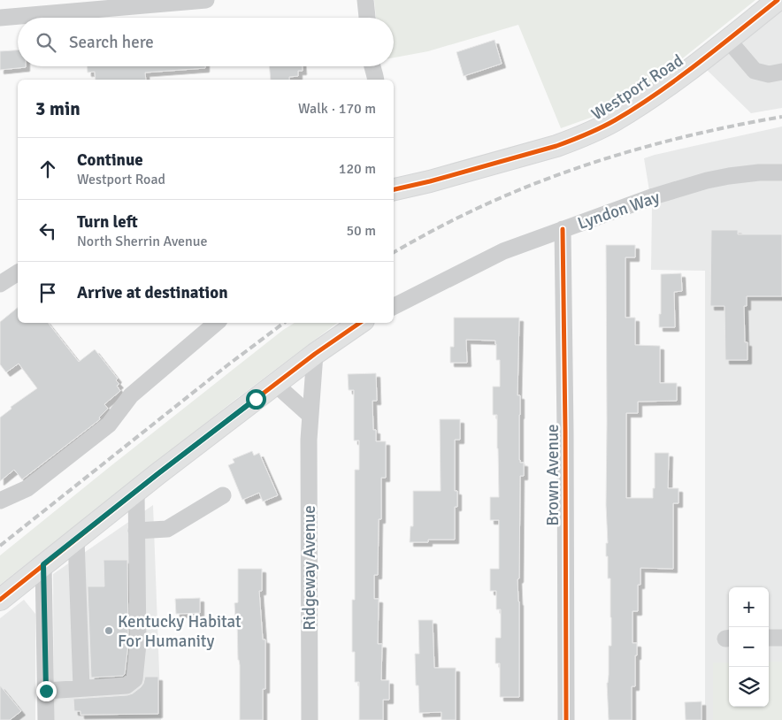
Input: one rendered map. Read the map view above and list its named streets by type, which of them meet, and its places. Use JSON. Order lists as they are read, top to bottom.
{
  "streets": {
    "main road": ["Westport Road"],
    "street": ["Lyndon Way", "Brown Avenue", "Ridgeway Avenue"]
  },
  "crossings": [
    ["Lyndon Way", "Brown Avenue"]
  ],
  "places": ["Kentucky Habitat For Humanity"],
  "page": {
    "search": "Search here",
    "heading": ["3 min", "Walk · 170 m"],
    "list": [
      ["Continue", "Westport Road", "120 m"],
      ["Turn left", "North Sherrin Avenue", "50 m"],
      "Arrive at destination"
    ],
    "map_buttons": ["+", "−"]
  }
}
